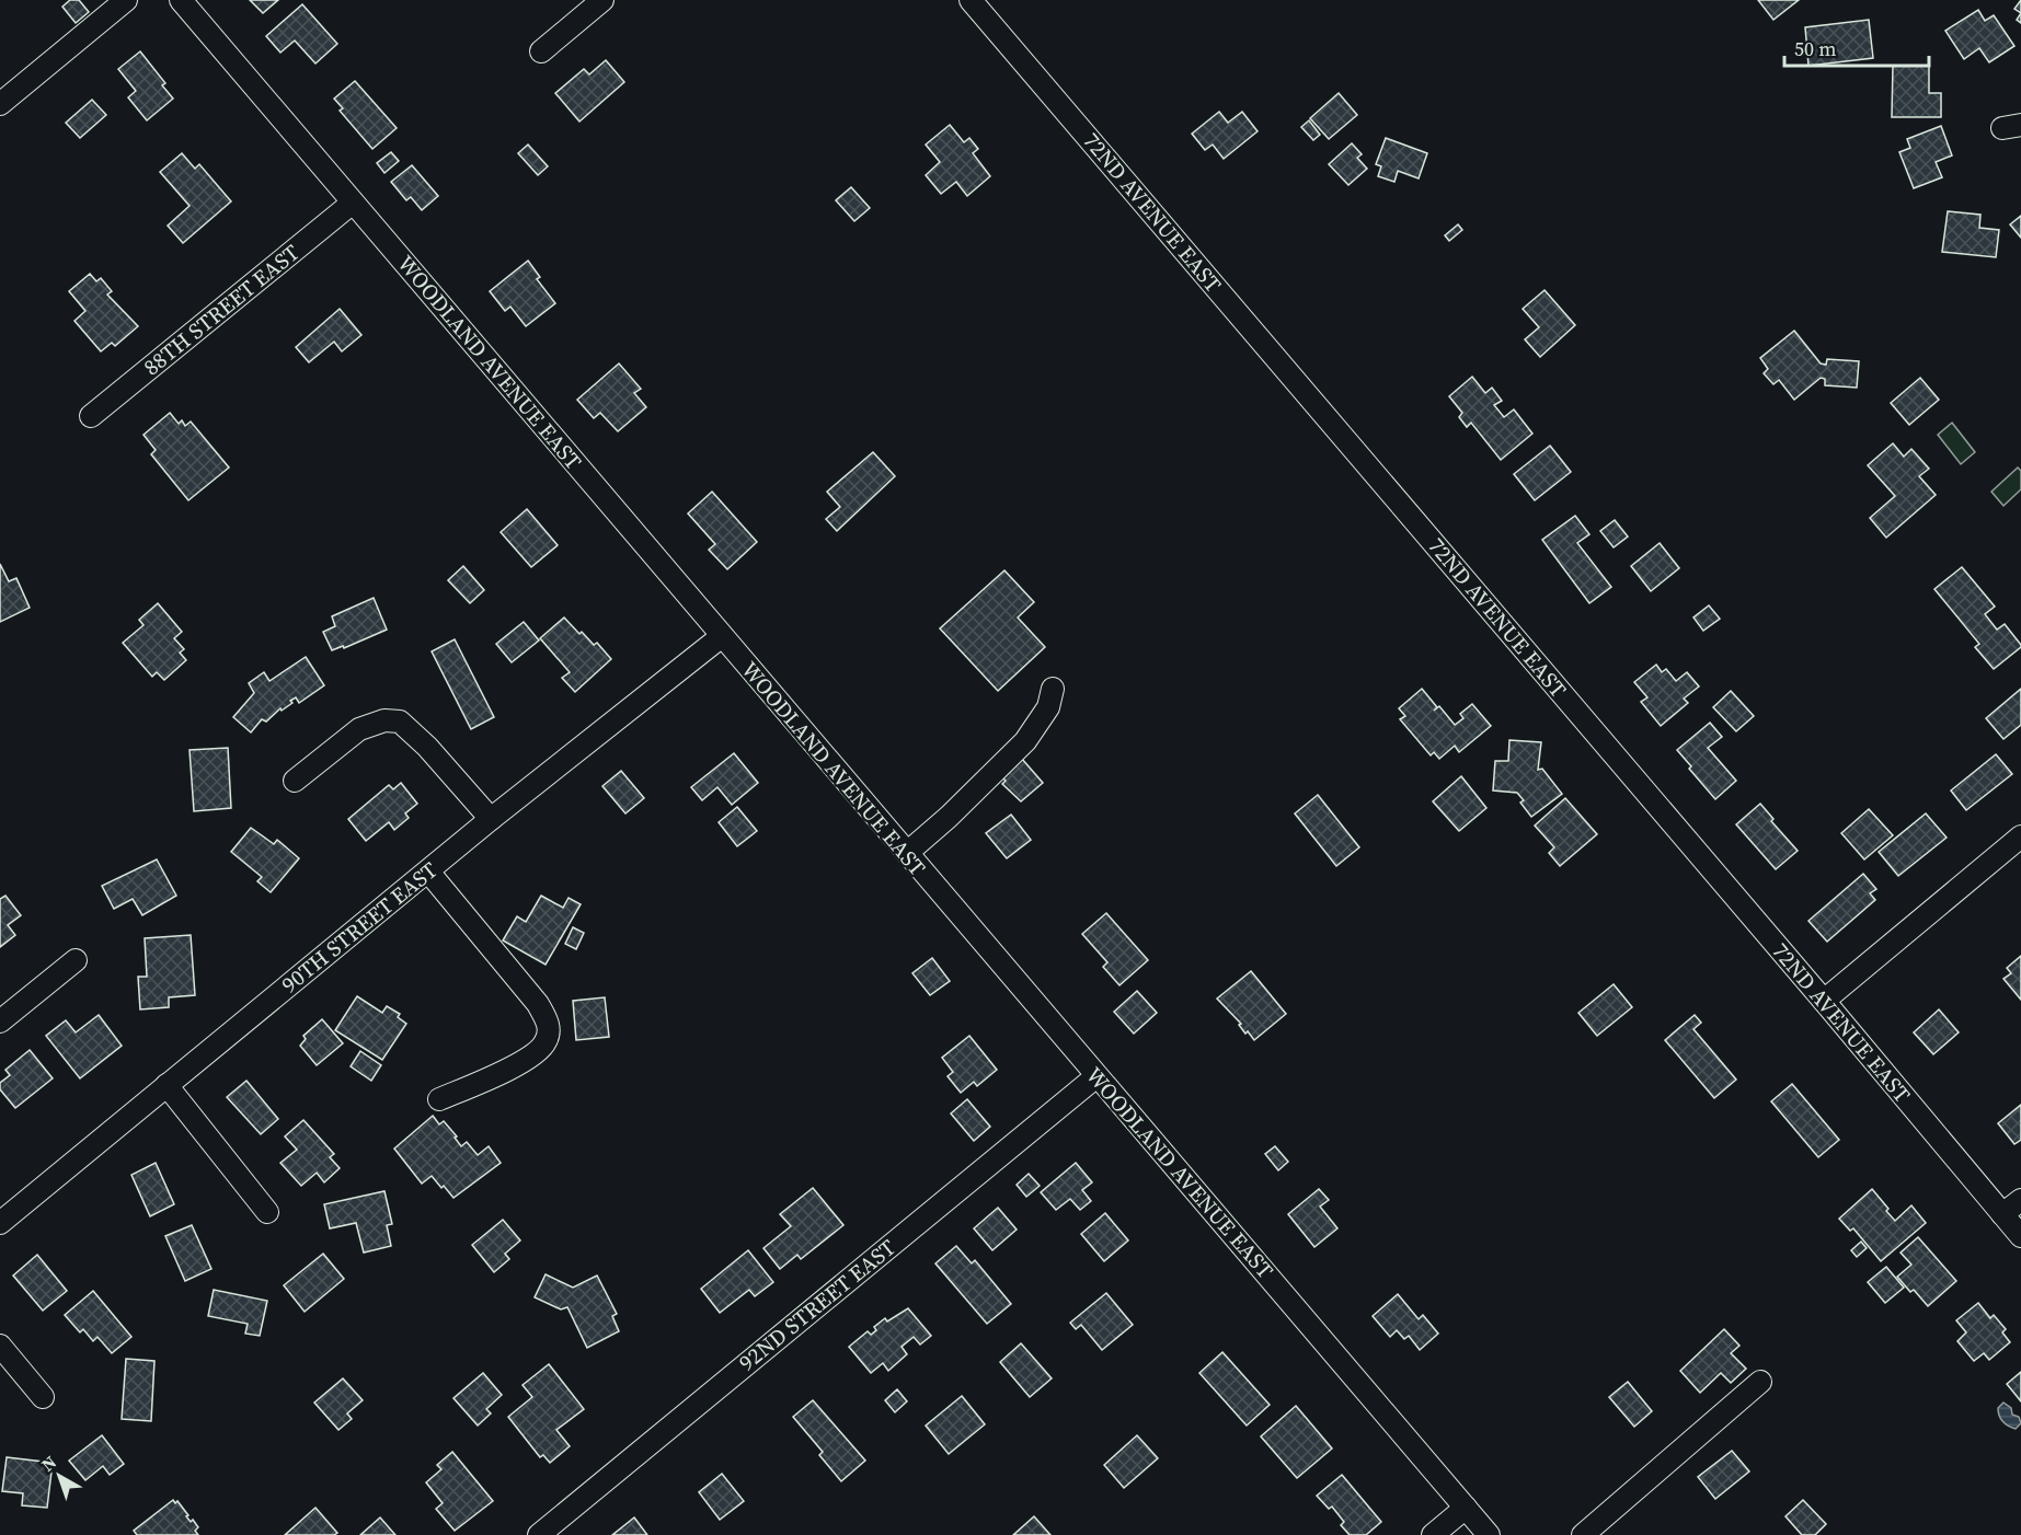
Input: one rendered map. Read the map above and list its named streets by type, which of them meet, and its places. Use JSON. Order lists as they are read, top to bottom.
{
  "streets": {
    "street": [
      "72ND AVENUE EAST",
      "88TH STREET EAST",
      "WOODLAND AVENUE EAST",
      "90TH STREET EAST",
      "92ND STREET EAST"
    ]
  },
  "crossings": [
    ["88TH STREET EAST", "WOODLAND AVENUE EAST"],
    ["WOODLAND AVENUE EAST", "90TH STREET EAST"],
    ["WOODLAND AVENUE EAST", "92ND STREET EAST"]
  ],
  "scale_bar": "50 m",
  "north": "top left"
}
